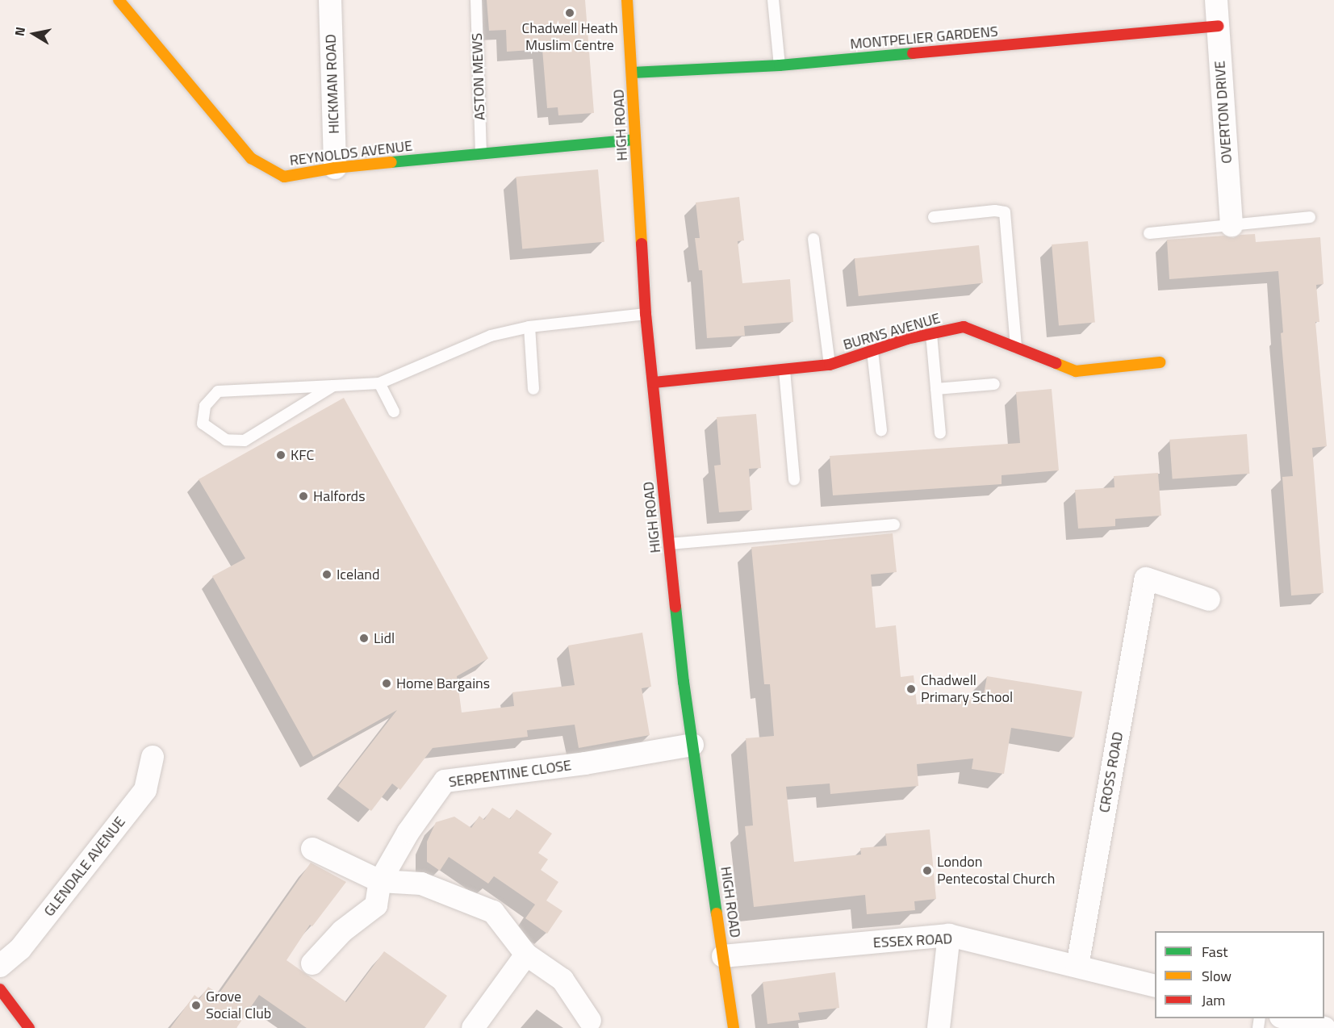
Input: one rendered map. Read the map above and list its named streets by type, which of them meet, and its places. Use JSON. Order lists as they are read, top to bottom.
{
  "streets": {
    "street": [
      "MONTPELIER GARDENS",
      "HICKMAN ROAD",
      "OVERTON DRIVE",
      "HIGH ROAD",
      "REYNOLDS AVENUE",
      "BURNS AVENUE",
      "CROSS ROAD",
      "SERPENTINE CLOSE",
      "GLENDALE AVENUE",
      "ESSEX ROAD"
    ],
    "lane": ["ASTON MEWS"]
  },
  "crossings": [
    ["MONTPELIER GARDENS", "OVERTON DRIVE"],
    ["MONTPELIER GARDENS", "HIGH ROAD"],
    ["ASTON MEWS", "REYNOLDS AVENUE"],
    ["HICKMAN ROAD", "REYNOLDS AVENUE"],
    ["HIGH ROAD", "REYNOLDS AVENUE"],
    ["HIGH ROAD", "BURNS AVENUE"],
    ["HIGH ROAD", "SERPENTINE CLOSE"],
    ["HIGH ROAD", "ESSEX ROAD"],
    ["CROSS ROAD", "ESSEX ROAD"]
  ],
  "places": [
    "Chadwell Heath Muslim Centre",
    "KFC",
    "Halfords",
    "Iceland",
    "Lidl",
    "Home Bargains",
    "Chadwell Primary School",
    "London Pentecostal Church",
    "Grove Social Club"
  ],
  "legend": ["Fast", "Slow", "Jam"],
  "north": "left"
}
